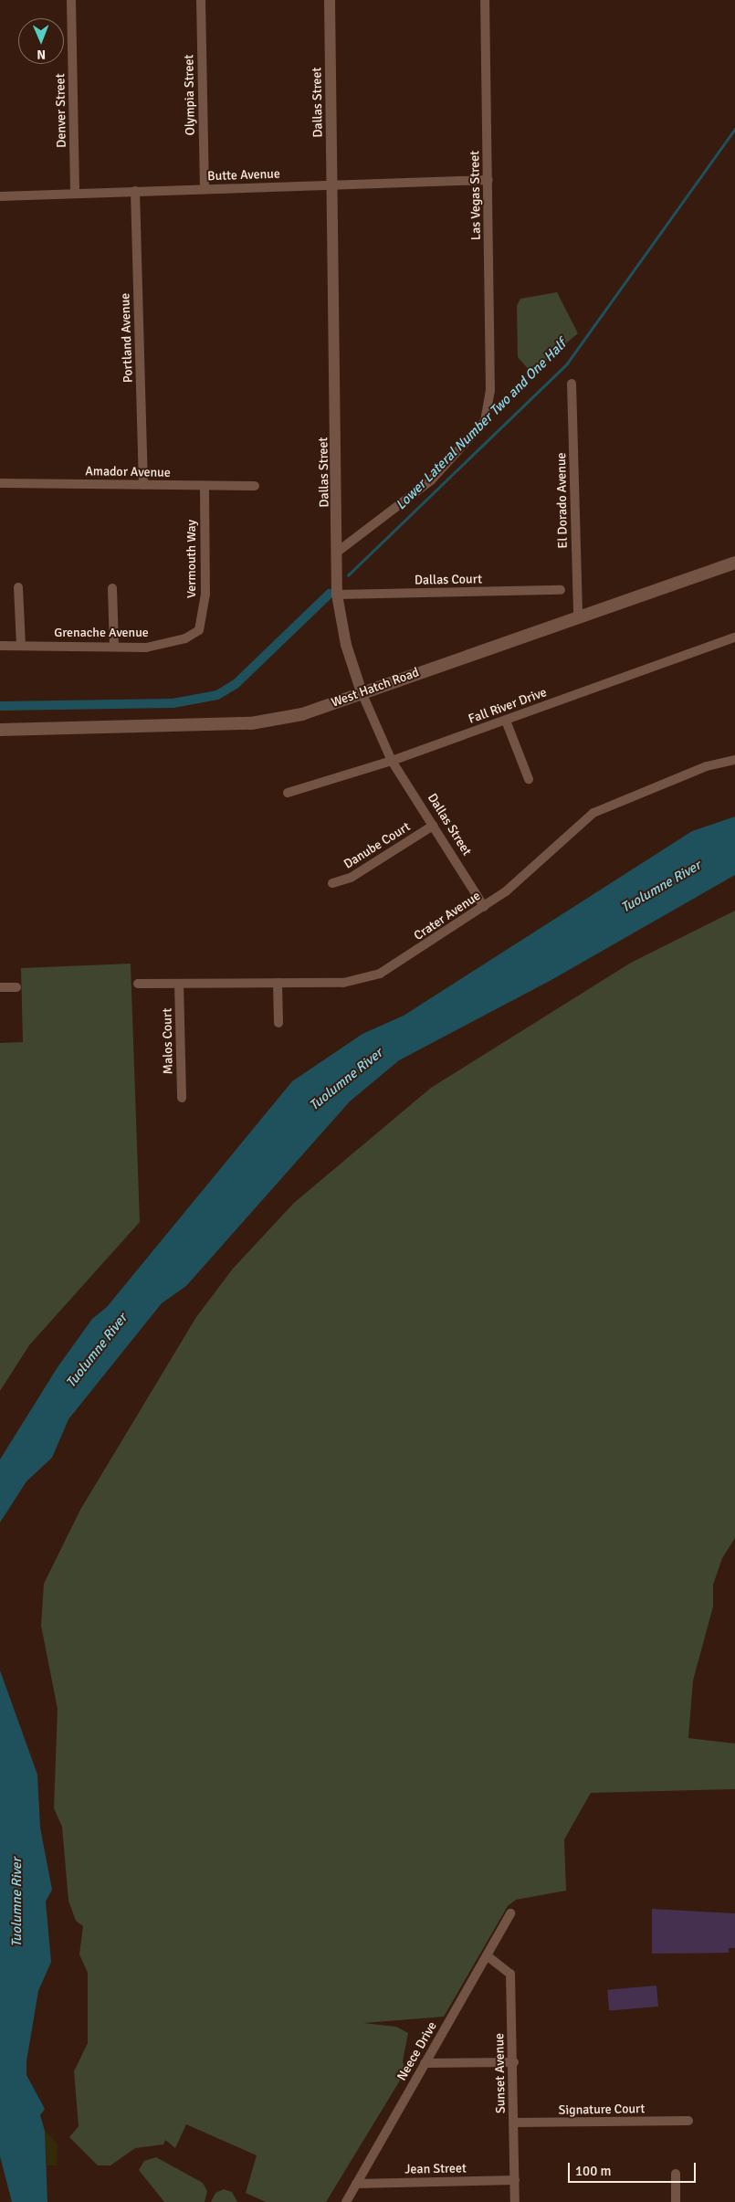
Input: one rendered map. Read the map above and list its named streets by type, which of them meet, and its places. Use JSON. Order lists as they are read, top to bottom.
{
  "streets": {
    "main road": ["West Hatch Road"],
    "street": [
      "Olympia Street",
      "Dallas Street",
      "Denver Street",
      "Butte Avenue",
      "Las Vegas Street",
      "Portland Avenue",
      "Amador Avenue",
      "El Dorado Avenue",
      "Vermouth Way",
      "Dallas Court",
      "Grenache Avenue",
      "Fall River Drive",
      "Danube Court",
      "Crater Avenue",
      "Malos Court",
      "Neece Drive",
      "Sunset Avenue",
      "Signature Court",
      "Jean Street"
    ]
  },
  "crossings": [
    ["Olympia Street", "Butte Avenue"],
    ["Dallas Street", "Butte Avenue"],
    ["Dallas Street", "Las Vegas Street"],
    ["Dallas Street", "Dallas Court"],
    ["Dallas Street", "West Hatch Road"],
    ["Dallas Street", "Fall River Drive"],
    ["Dallas Street", "Danube Court"],
    ["Dallas Street", "Crater Avenue"],
    ["Denver Street", "Butte Avenue"],
    ["Butte Avenue", "Las Vegas Street"],
    ["Butte Avenue", "Portland Avenue"],
    ["Portland Avenue", "Amador Avenue"],
    ["Amador Avenue", "Vermouth Way"],
    ["El Dorado Avenue", "West Hatch Road"],
    ["Vermouth Way", "Grenache Avenue"],
    ["Crater Avenue", "Malos Court"],
    ["Neece Drive", "Sunset Avenue"],
    ["Neece Drive", "Jean Street"],
    ["Sunset Avenue", "Signature Court"],
    ["Sunset Avenue", "Jean Street"]
  ],
  "water": ["Lower Lateral Number Two and One Half", "Tuolumne River"],
  "scale_bar": "100 m",
  "north": "bottom"
}
